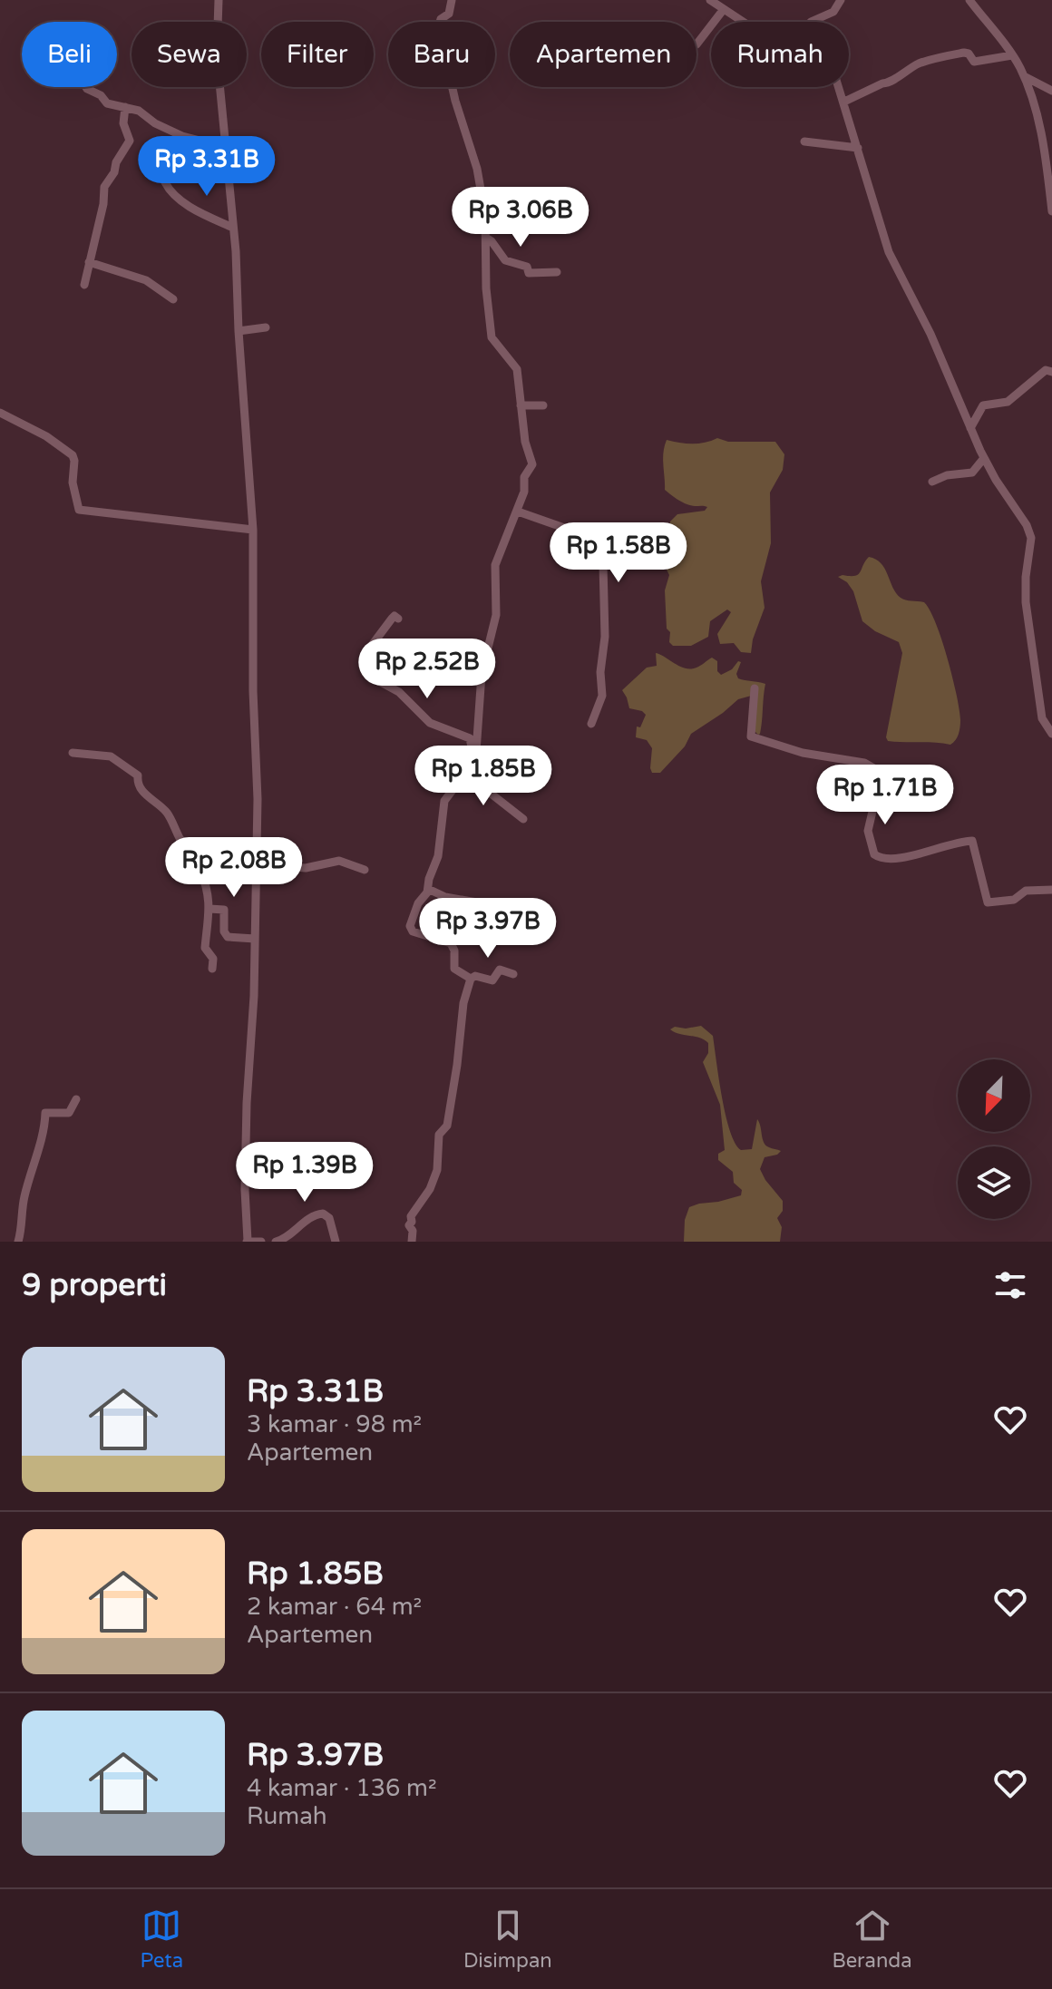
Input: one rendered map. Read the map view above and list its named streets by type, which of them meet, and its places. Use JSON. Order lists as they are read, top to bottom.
{
  "north": "bottom left",
  "page": {
    "chip": [
      "Beli",
      "Sewa",
      "Filter",
      "Baru",
      "Apartemen",
      "Rumah"
    ],
    "price": [
      "Rp 3.31B",
      "Rp 3.06B",
      "Rp 1.58B",
      "Rp 2.52B",
      "Rp 1.85B",
      "Rp 1.71B",
      "Rp 2.08B",
      "Rp 3.97B",
      "Rp 1.39B"
    ],
    "heading": "9 properti",
    "list": [
      {
        "name": "Rp 3.31B",
        "note": "3 kamar · 98 m² · Apartemen"
      },
      {
        "name": "Rp 1.85B",
        "note": "2 kamar · 64 m² · Apartemen"
      },
      {
        "name": "Rp 3.97B",
        "note": "4 kamar · 136 m² · Rumah"
      }
    ],
    "tabs": ["Peta", "Disimpan", "Beranda"]
  }
}
